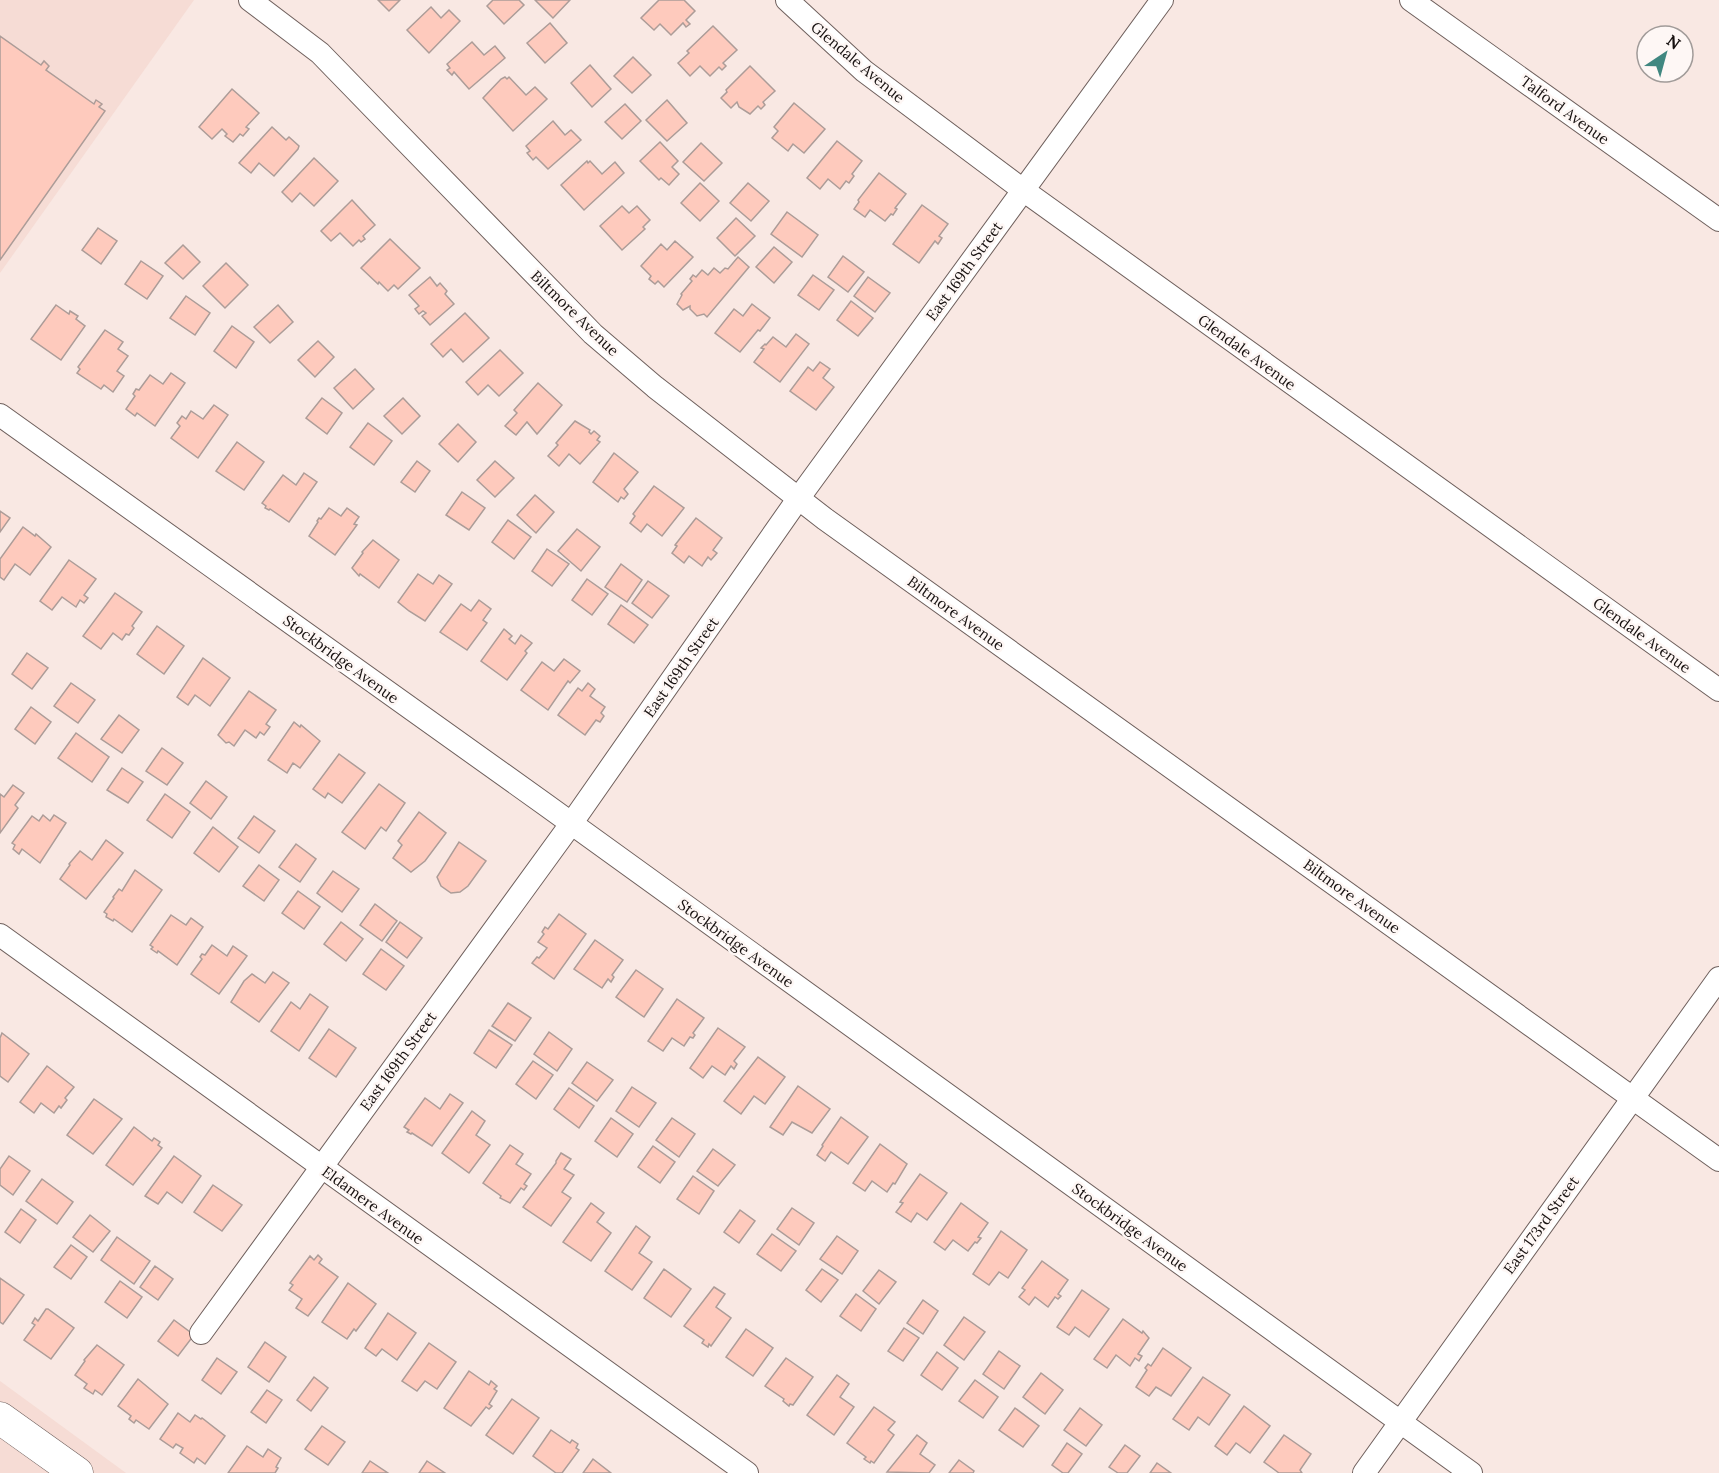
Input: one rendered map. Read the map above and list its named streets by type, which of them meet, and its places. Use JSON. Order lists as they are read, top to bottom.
{
  "streets": {
    "street": [
      "Glendale Avenue",
      "Talford Avenue",
      "East 169th Street",
      "Biltmore Avenue",
      "Stockbridge Avenue",
      "Eldamere Avenue",
      "East 173rd Street"
    ]
  },
  "crossings": [
    ["Glendale Avenue", "East 169th Street"],
    ["East 169th Street", "Biltmore Avenue"],
    ["East 169th Street", "Stockbridge Avenue"],
    ["East 169th Street", "Eldamere Avenue"],
    ["Biltmore Avenue", "East 173rd Street"],
    ["Stockbridge Avenue", "East 173rd Street"]
  ],
  "north": "top right"
}
